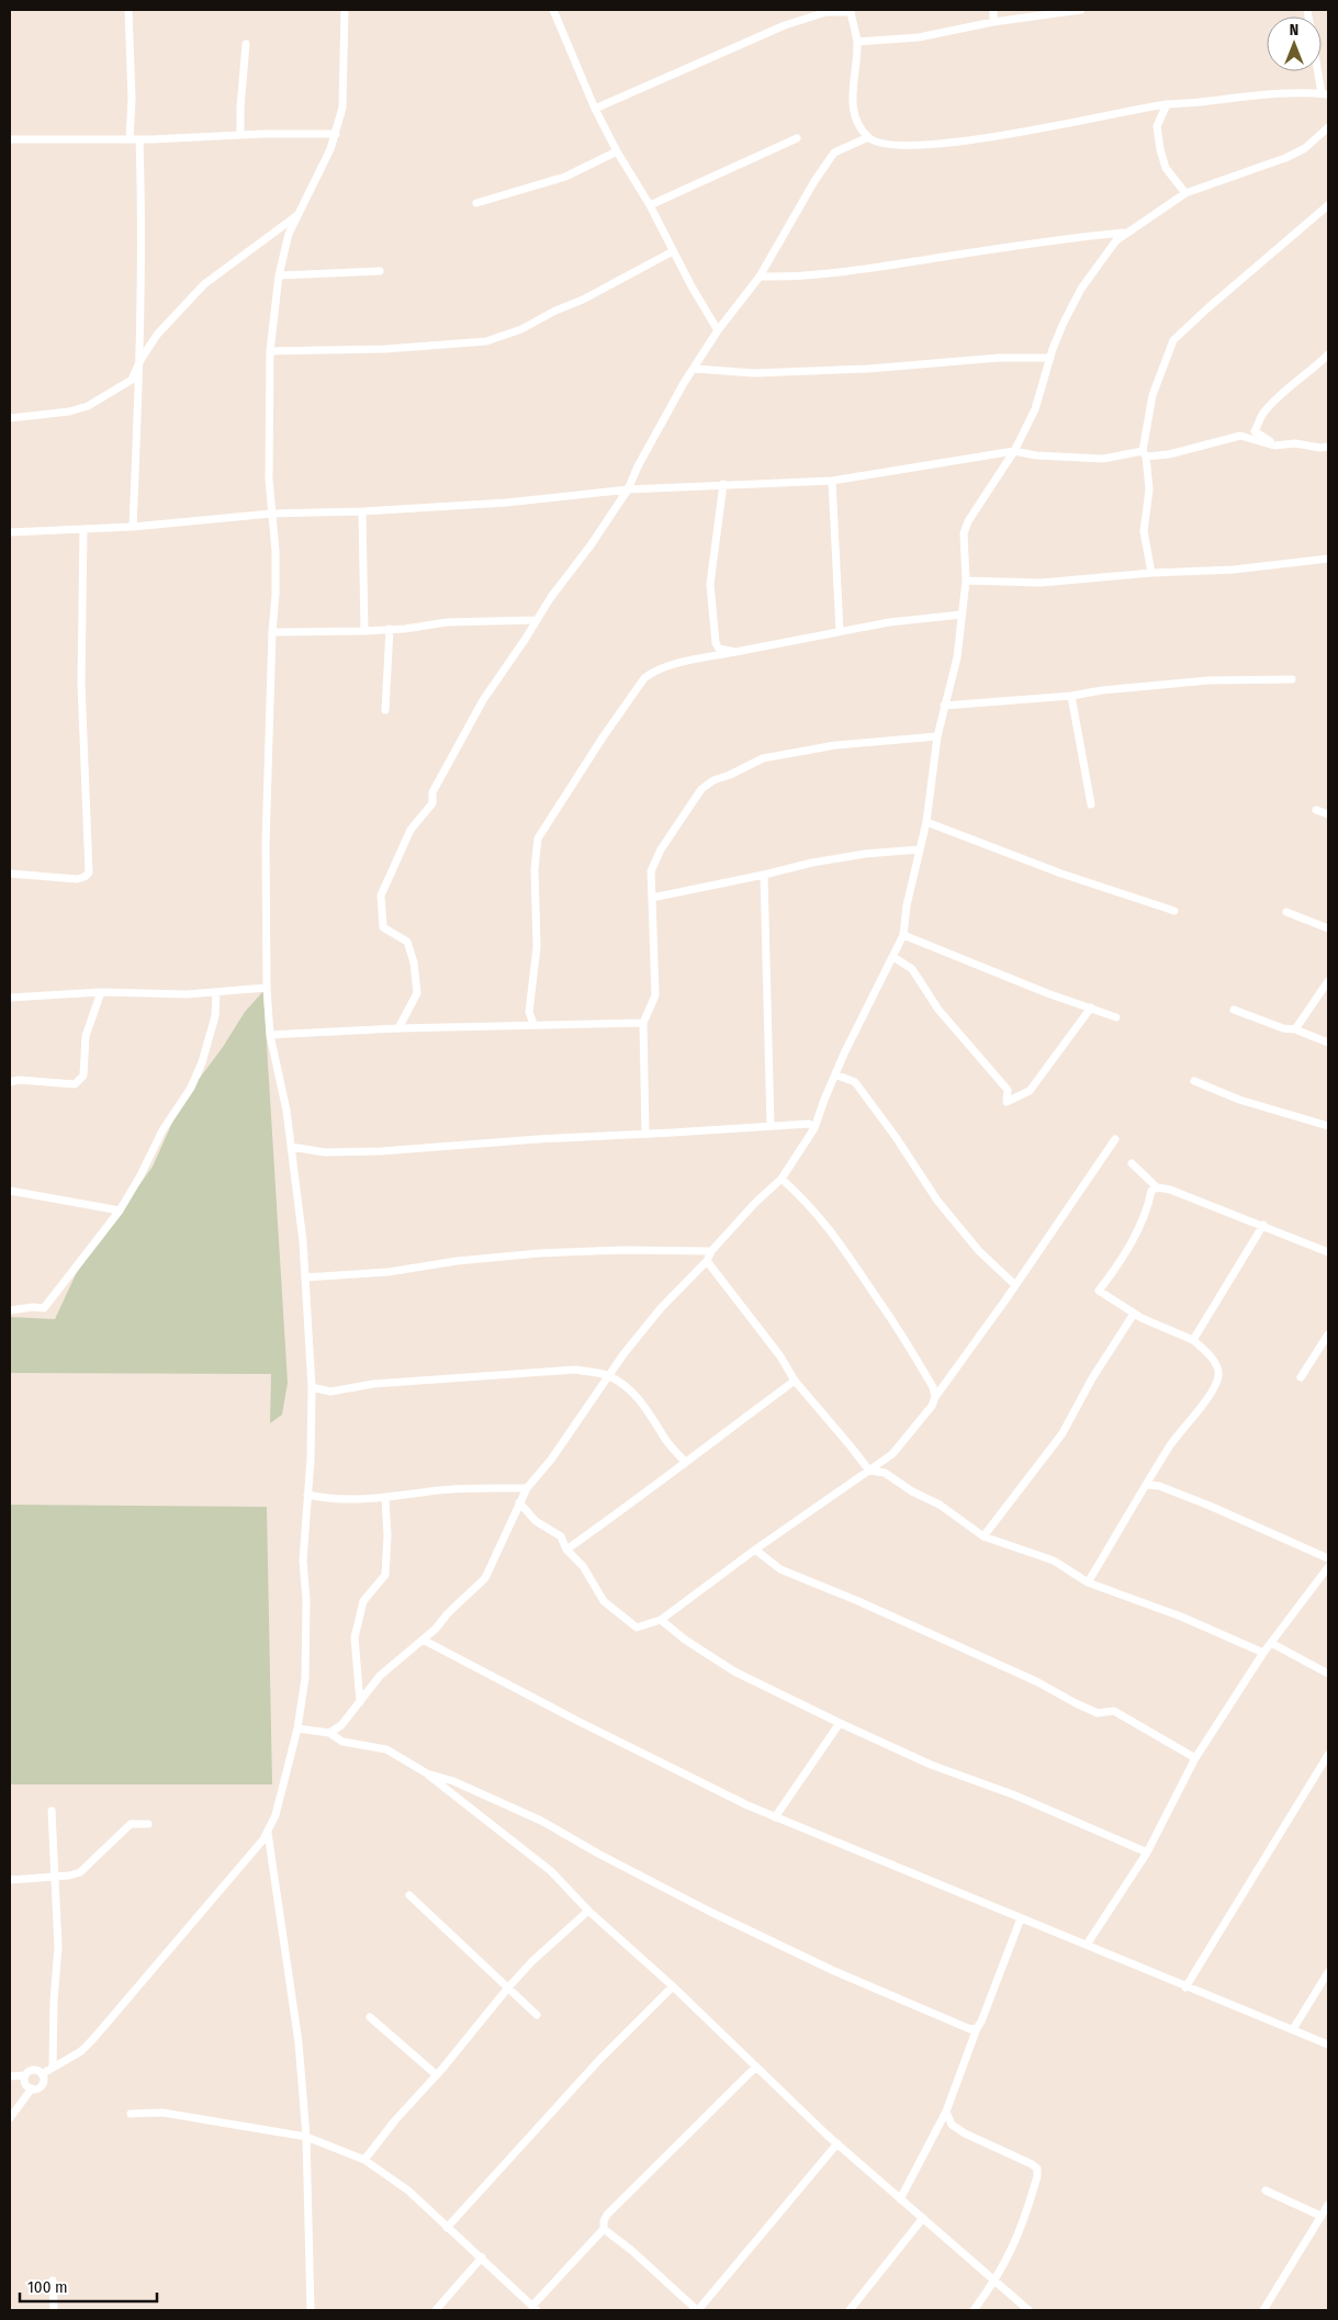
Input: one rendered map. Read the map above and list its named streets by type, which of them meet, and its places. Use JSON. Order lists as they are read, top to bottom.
{
  "scale_bar": "100 m",
  "north": "top"
}
